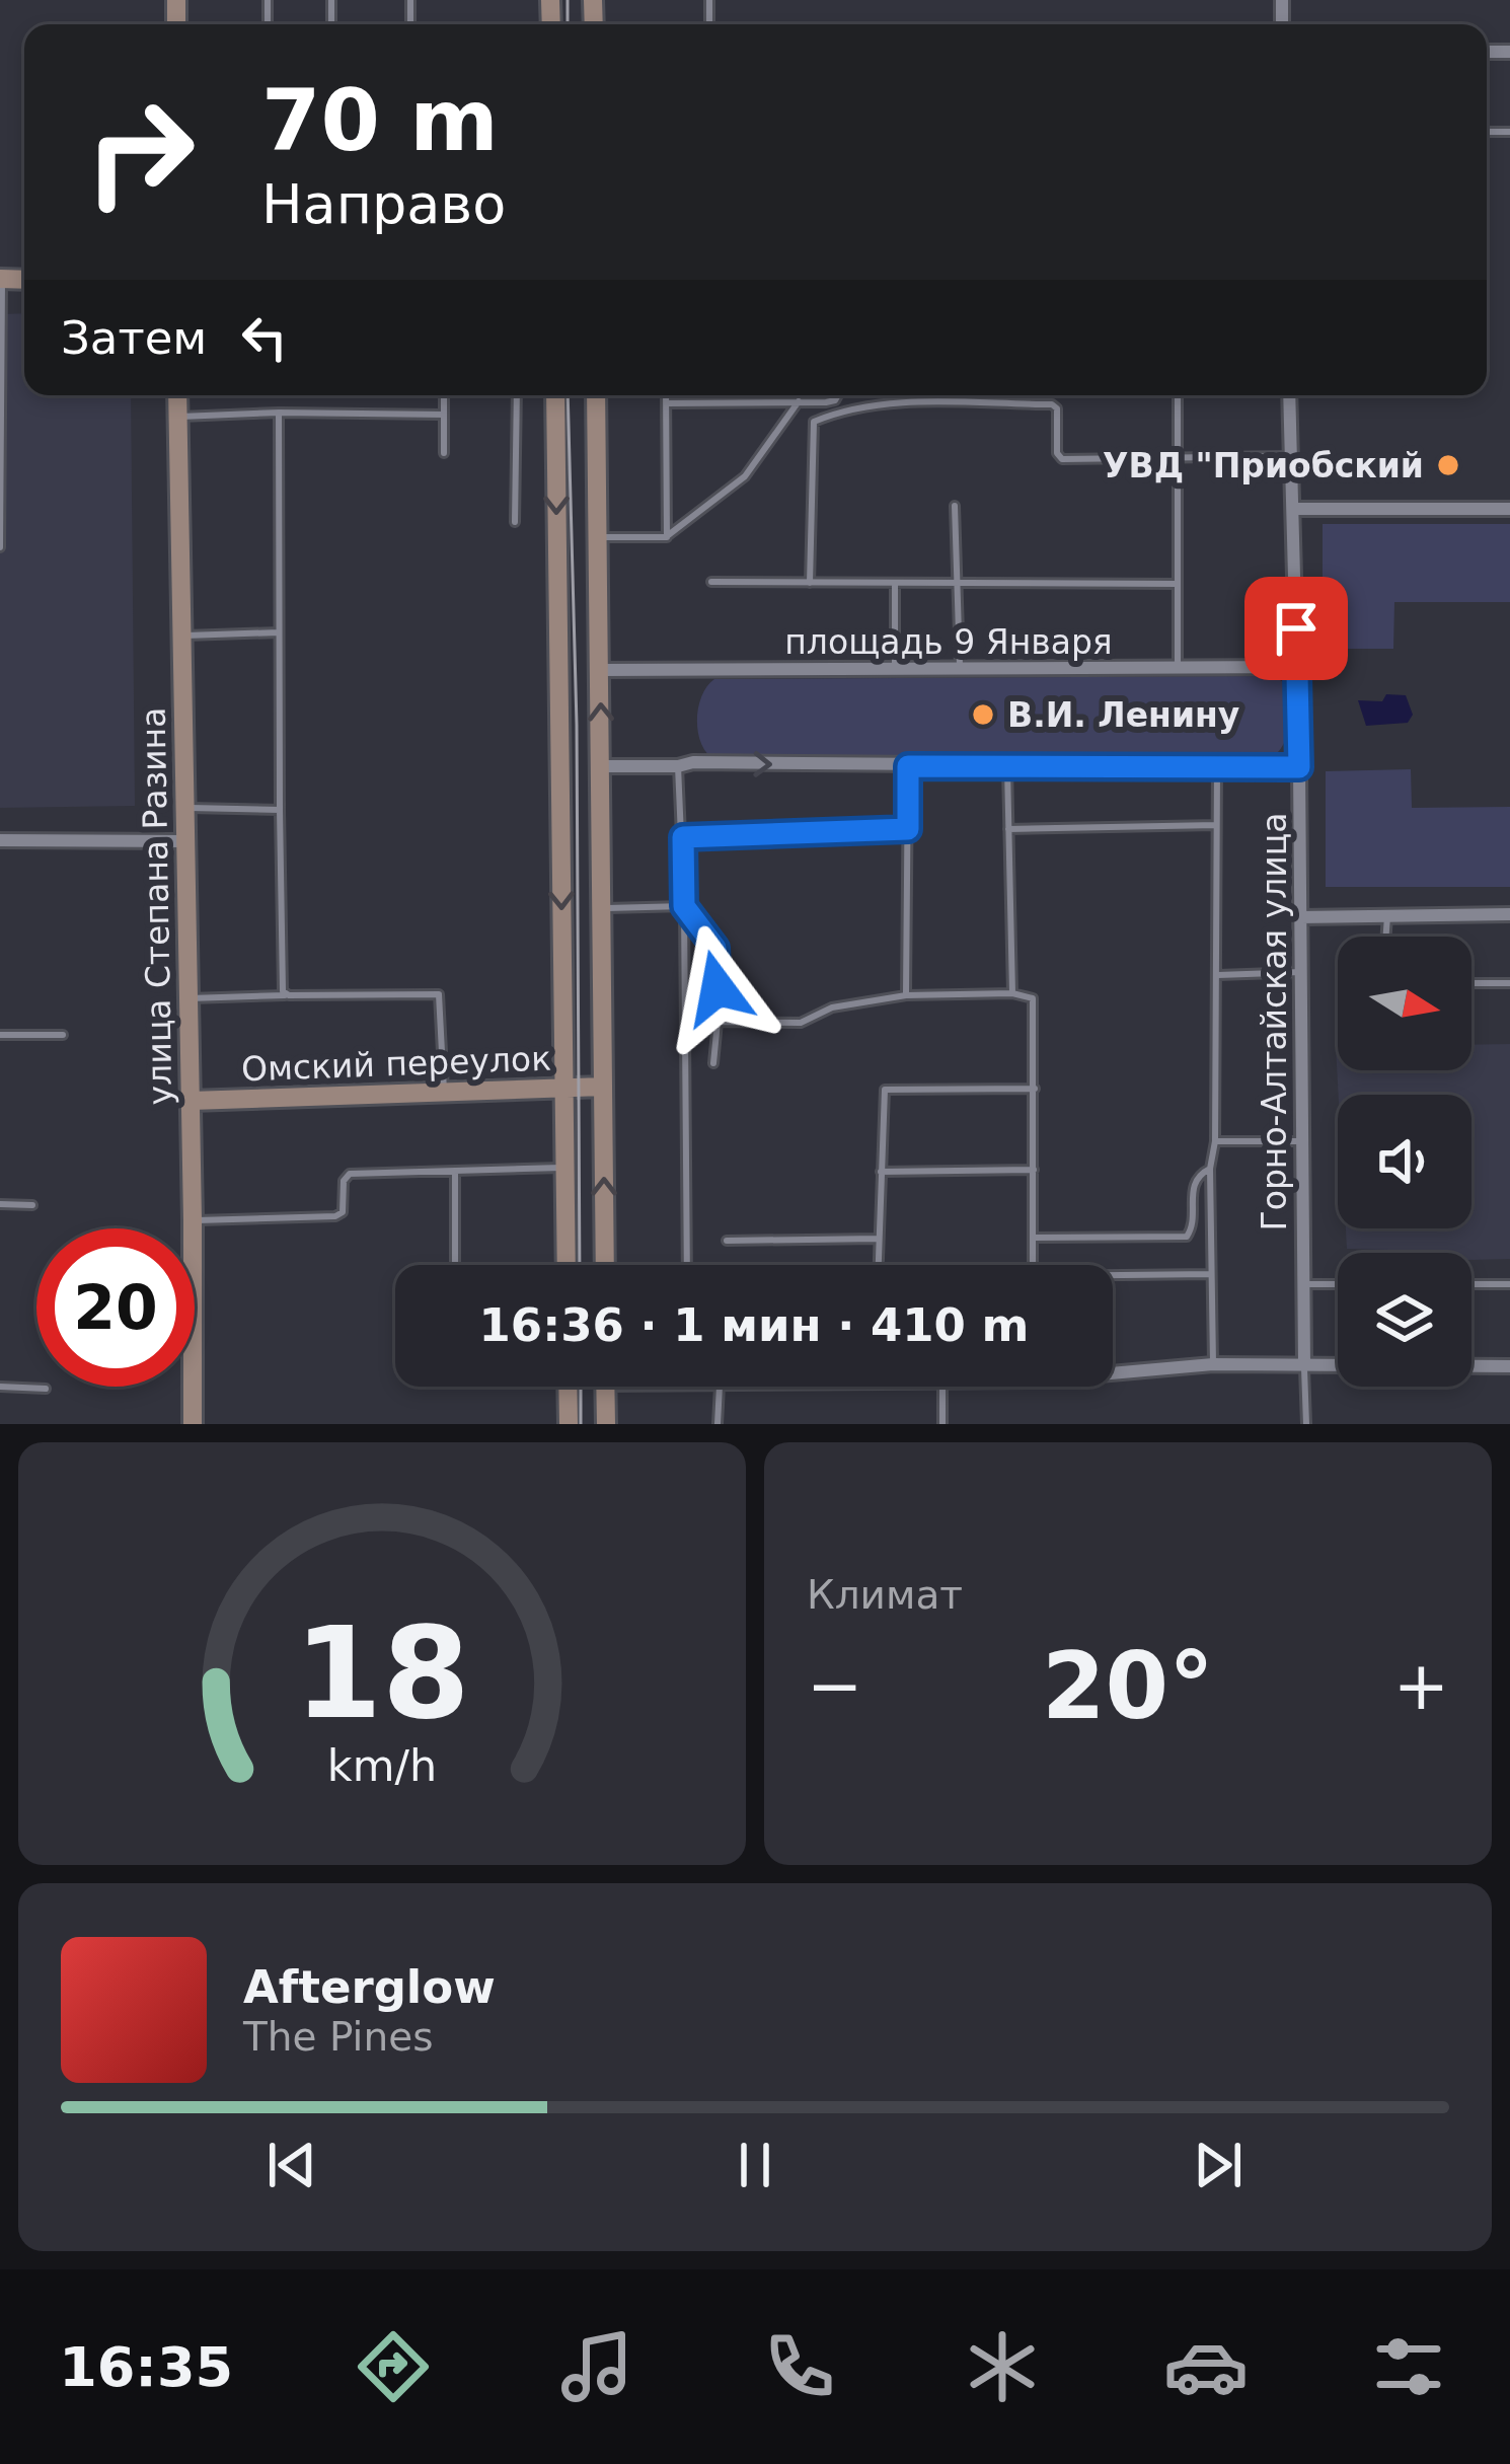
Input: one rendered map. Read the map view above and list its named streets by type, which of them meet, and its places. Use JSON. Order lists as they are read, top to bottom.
{
  "streets": {
    "main road": ["улица Степана Разина", "Омский переулок"],
    "street": ["площадь 9 Января", "Горно-Алтайская улица"]
  },
  "crossings": [
    ["площадь 9 Января", "Горно-Алтайская улица"],
    ["улица Степана Разина", "Омский переулок"]
  ],
  "places": ["УВД \"Приобский", "В.И. Ленину"],
  "north": "right",
  "page": {
    "turn": ["70 m", "Направо"],
    "then": "Затем",
    "limit": "20",
    "trip": "16:36 · 1 мин · 410 m",
    "tile": "Климат",
    "heat": ["−", "20°", "+"],
    "song": ["Afterglow", "The Pines"],
    "tabs": "16:35",
    "gauge": ["18", "km/h"]
  }
}
